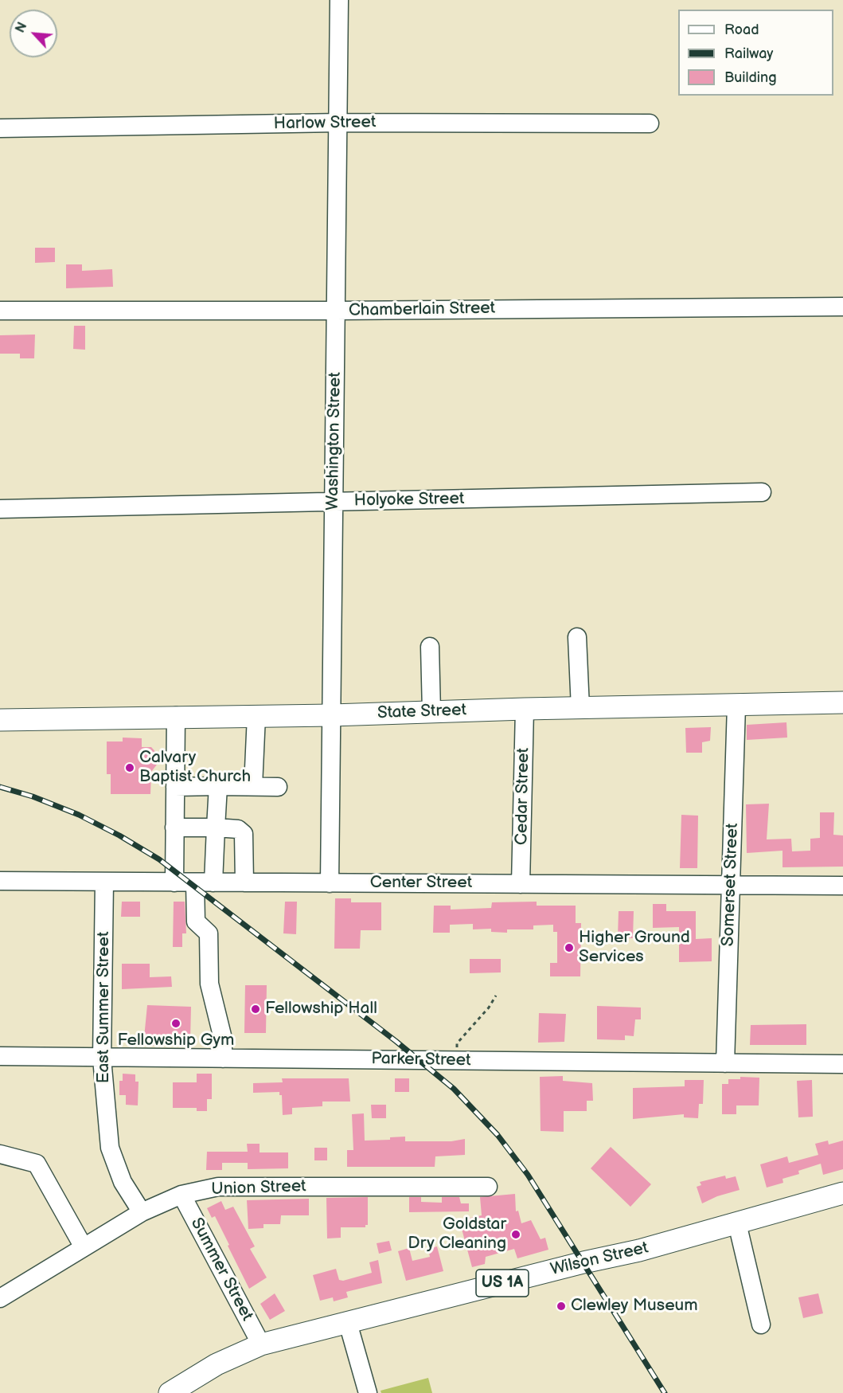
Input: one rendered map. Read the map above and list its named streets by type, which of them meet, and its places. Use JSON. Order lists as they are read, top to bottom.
{
  "streets": {
    "main road": ["State Street", "Wilson Street", "US 1A"],
    "street": [
      "Harlow Street",
      "Chamberlain Street",
      "Washington Street",
      "Holyoke Street",
      "Cedar Street",
      "Center Street",
      "Somerset Street",
      "East Summer Street",
      "Parker Street",
      "Union Street",
      "Summer Street"
    ]
  },
  "crossings": [
    ["Harlow Street", "Washington Street"],
    ["Chamberlain Street", "Washington Street"],
    ["Washington Street", "Holyoke Street"],
    ["Washington Street", "State Street"],
    ["Washington Street", "Center Street"],
    ["State Street", "Cedar Street"],
    ["State Street", "Somerset Street"],
    ["Cedar Street", "Center Street"],
    ["Center Street", "Somerset Street"],
    ["Center Street", "East Summer Street"],
    ["Somerset Street", "Parker Street"],
    ["East Summer Street", "Parker Street"],
    ["East Summer Street", "Union Street"],
    ["Union Street", "Summer Street"],
    ["Wilson Street", "Summer Street"]
  ],
  "places": [
    "Calvary Baptist Church",
    "Higher Ground Services",
    "Fellowship Hall",
    "Fellowship Gym",
    "Goldstar Dry Cleaning",
    "Clewley Museum"
  ],
  "legend": ["Road", "Railway", "Building"],
  "north": "top left"
}
